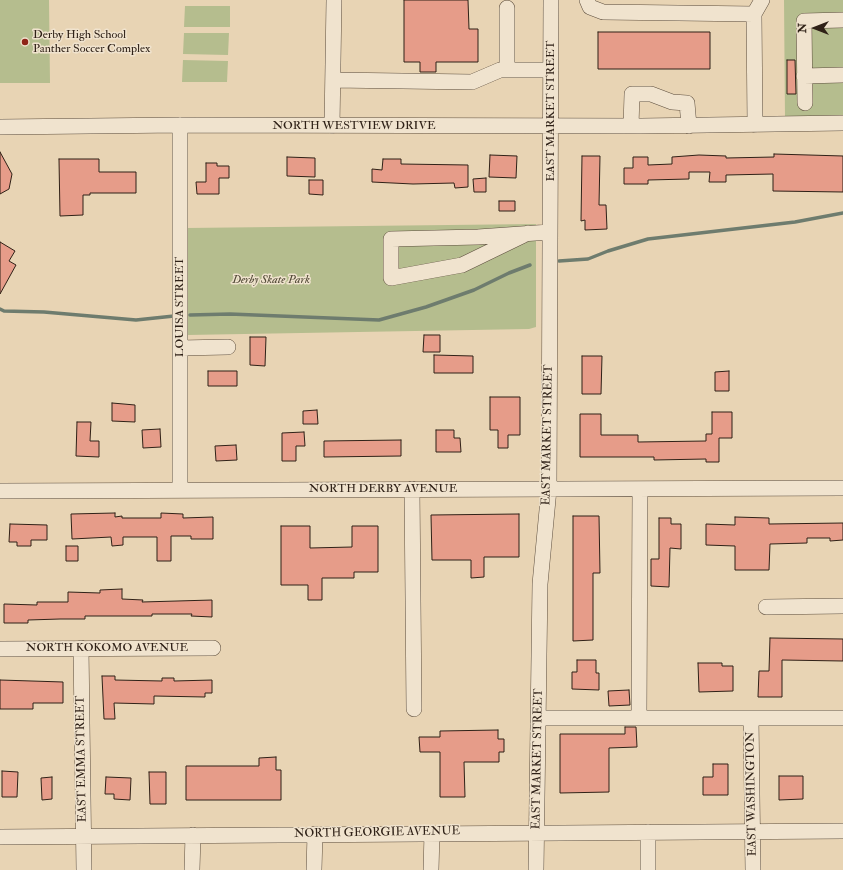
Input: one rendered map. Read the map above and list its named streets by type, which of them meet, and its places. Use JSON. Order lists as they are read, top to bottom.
{
  "streets": {
    "street": [
      "EAST MARKET STREET",
      "NORTH WESTVIEW DRIVE",
      "LOUISA STREET",
      "NORTH DERBY AVENUE",
      "NORTH KOKOMO AVENUE",
      "EAST EMMA STREET",
      "EAST WASHINGTON",
      "NORTH GEORGIE AVENUE"
    ]
  },
  "crossings": [
    ["EAST MARKET STREET", "NORTH WESTVIEW DRIVE"],
    ["EAST MARKET STREET", "NORTH DERBY AVENUE"],
    ["EAST MARKET STREET", "NORTH GEORGIE AVENUE"],
    ["NORTH WESTVIEW DRIVE", "LOUISA STREET"],
    ["LOUISA STREET", "NORTH DERBY AVENUE"],
    ["NORTH KOKOMO AVENUE", "EAST EMMA STREET"],
    ["EAST EMMA STREET", "NORTH GEORGIE AVENUE"],
    ["EAST WASHINGTON", "NORTH GEORGIE AVENUE"]
  ],
  "parks": ["Derby Skate Park"],
  "places": ["Derby High School Panther Soccer Complex"],
  "north": "left"
}
